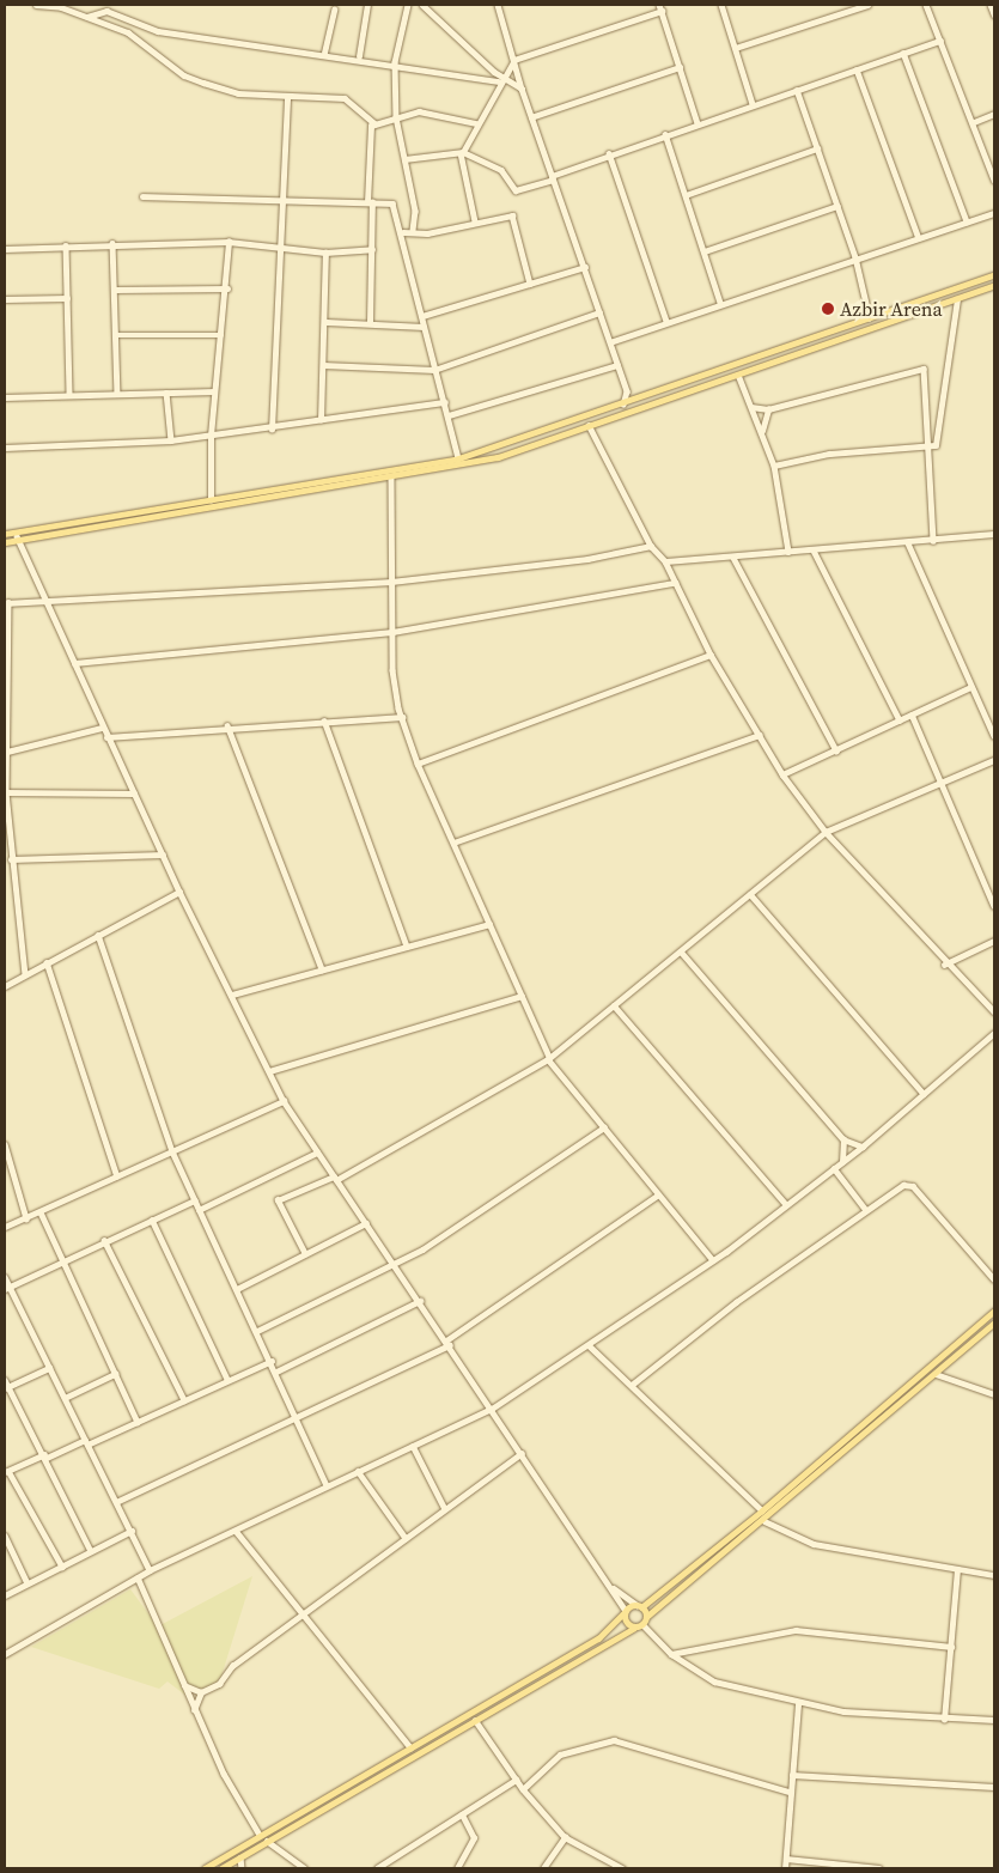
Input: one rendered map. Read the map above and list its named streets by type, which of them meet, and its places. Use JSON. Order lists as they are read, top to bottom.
{
  "places": ["Azbir Arena"]
}
